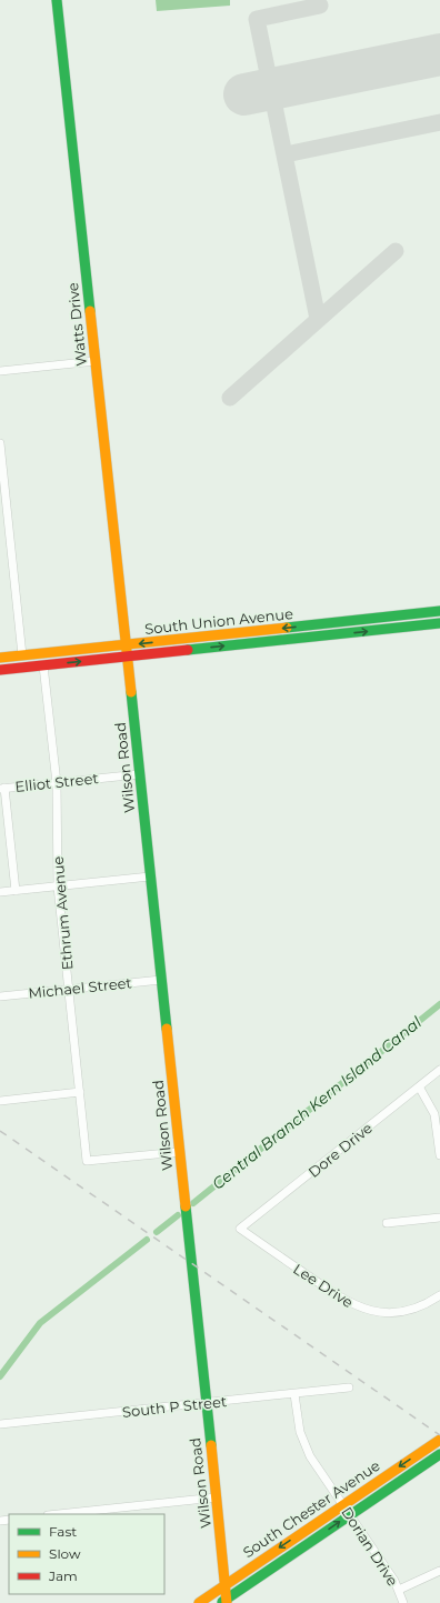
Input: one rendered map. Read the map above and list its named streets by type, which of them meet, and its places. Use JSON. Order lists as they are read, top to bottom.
{
  "streets": {
    "street": [
      "Watts Drive",
      "South Union Avenue",
      "Wilson Road",
      "Elliot Street",
      "Ethrum Avenue",
      "Michael Street",
      "Dore Drive",
      "Lee Drive",
      "South P Street",
      "South Chester Avenue",
      "Dorian Drive"
    ]
  },
  "crossings": [
    ["Watts Drive", "South Union Avenue"],
    ["Watts Drive", "Wilson Road"],
    ["South Union Avenue", "Wilson Road"],
    ["South Union Avenue", "Ethrum Avenue"],
    ["Wilson Road", "Elliot Street"],
    ["Wilson Road", "Ethrum Avenue"],
    ["Wilson Road", "Michael Street"],
    ["Wilson Road", "South P Street"],
    ["Wilson Road", "South Chester Avenue"],
    ["Elliot Street", "Ethrum Avenue"],
    ["Ethrum Avenue", "Michael Street"],
    ["Dore Drive", "Lee Drive"],
    ["South P Street", "Dorian Drive"],
    ["South Chester Avenue", "Dorian Drive"]
  ],
  "water": ["Central Branch Kern Island Canal"],
  "legend": ["Fast", "Slow", "Jam"]
}
